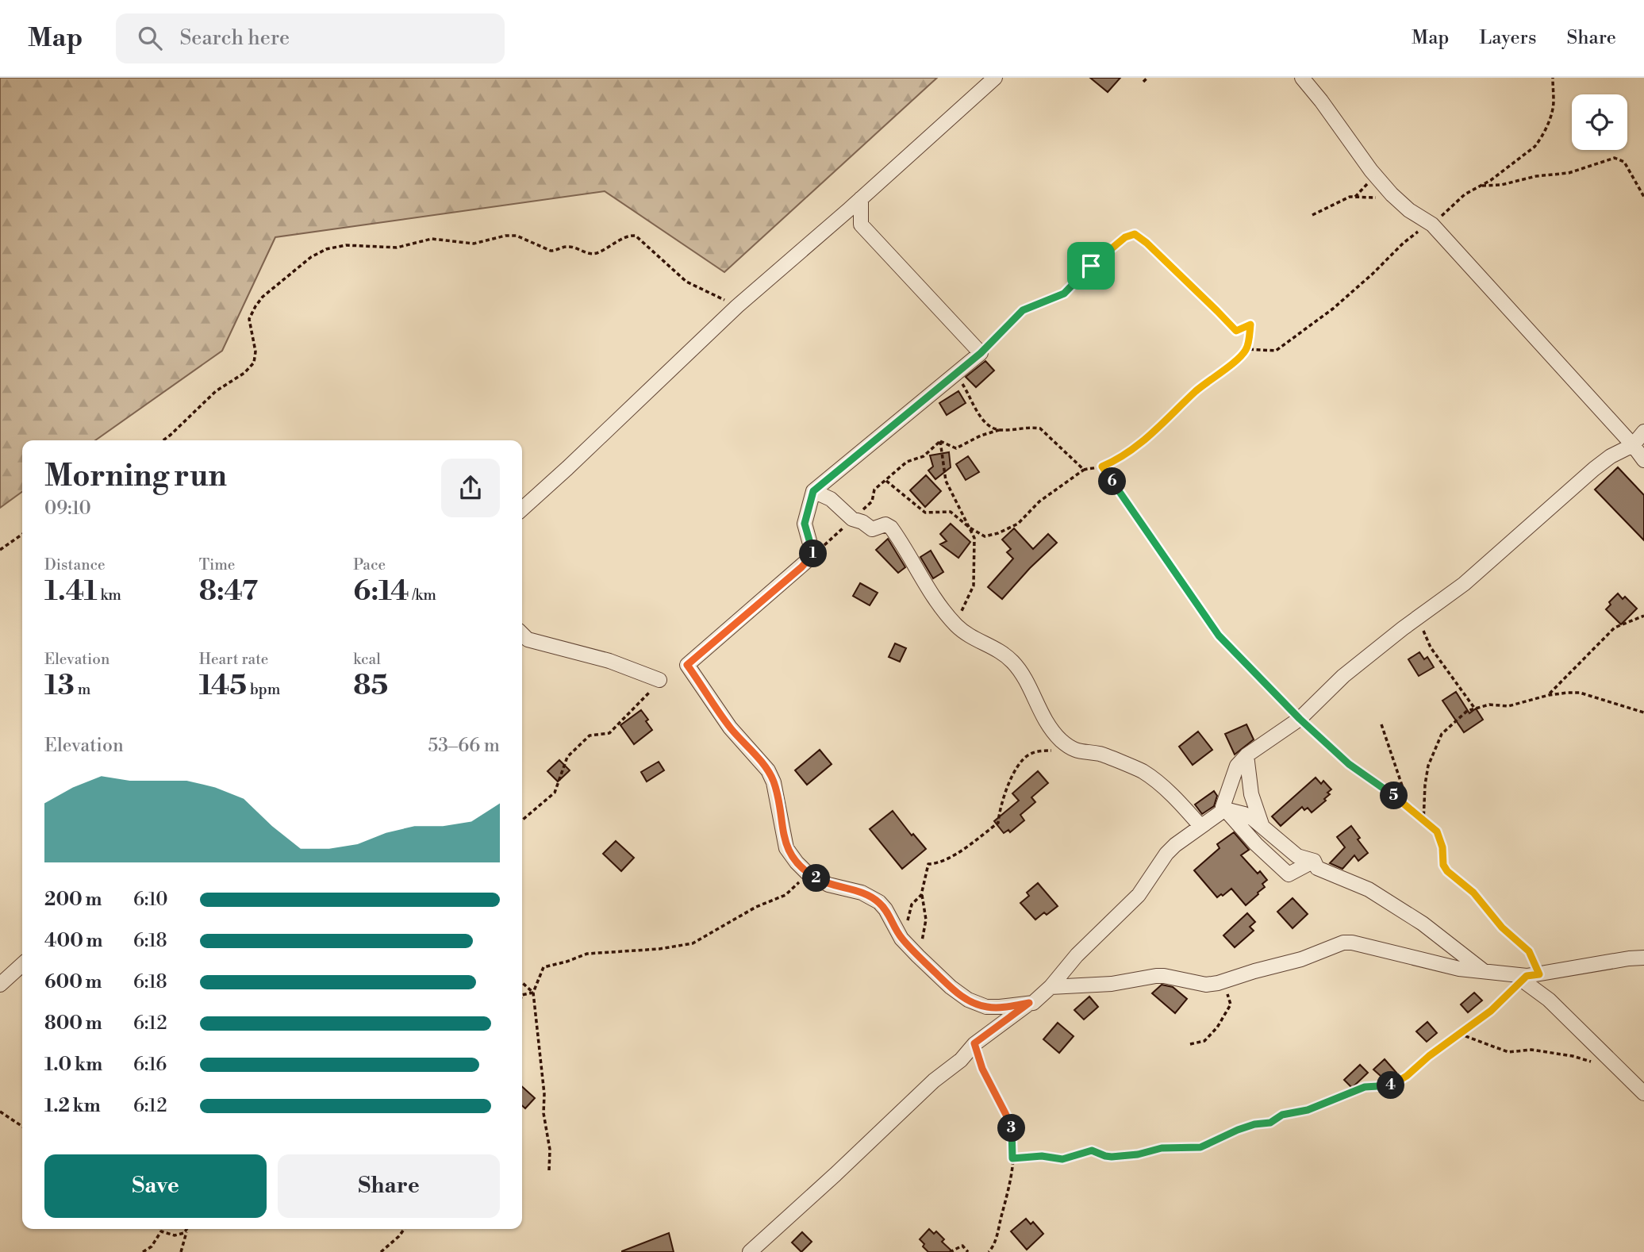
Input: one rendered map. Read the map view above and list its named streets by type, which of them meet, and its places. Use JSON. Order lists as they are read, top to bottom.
{
  "page": {
    "header": "Map",
    "search": "Search here",
    "nav": ["Map", "Layers", "Share"],
    "heading": ["Morning run", "09:10"],
    "pins": [
      "6",
      "1",
      "5",
      "2",
      "4",
      "3"
    ],
    "stats": [
      ["Distance", "1.41 km"],
      ["Time", "8:47"],
      ["Pace", "6:14 /km"],
      ["Elevation", "13 m"],
      ["Heart rate", "145 bpm"],
      ["kcal", "85"]
    ],
    "chart": ["Elevation", "53–66 m"],
    "list": [
      {
        "name": "200 m",
        "note": "6:10"
      },
      {
        "name": "400 m",
        "note": "6:18"
      },
      {
        "name": "600 m",
        "note": "6:18"
      },
      {
        "name": "800 m",
        "note": "6:12"
      },
      {
        "name": "1.0 km",
        "note": "6:16"
      },
      {
        "name": "1.2 km",
        "note": "6:12"
      }
    ],
    "buttons": ["Save", "Share"]
  }
}
